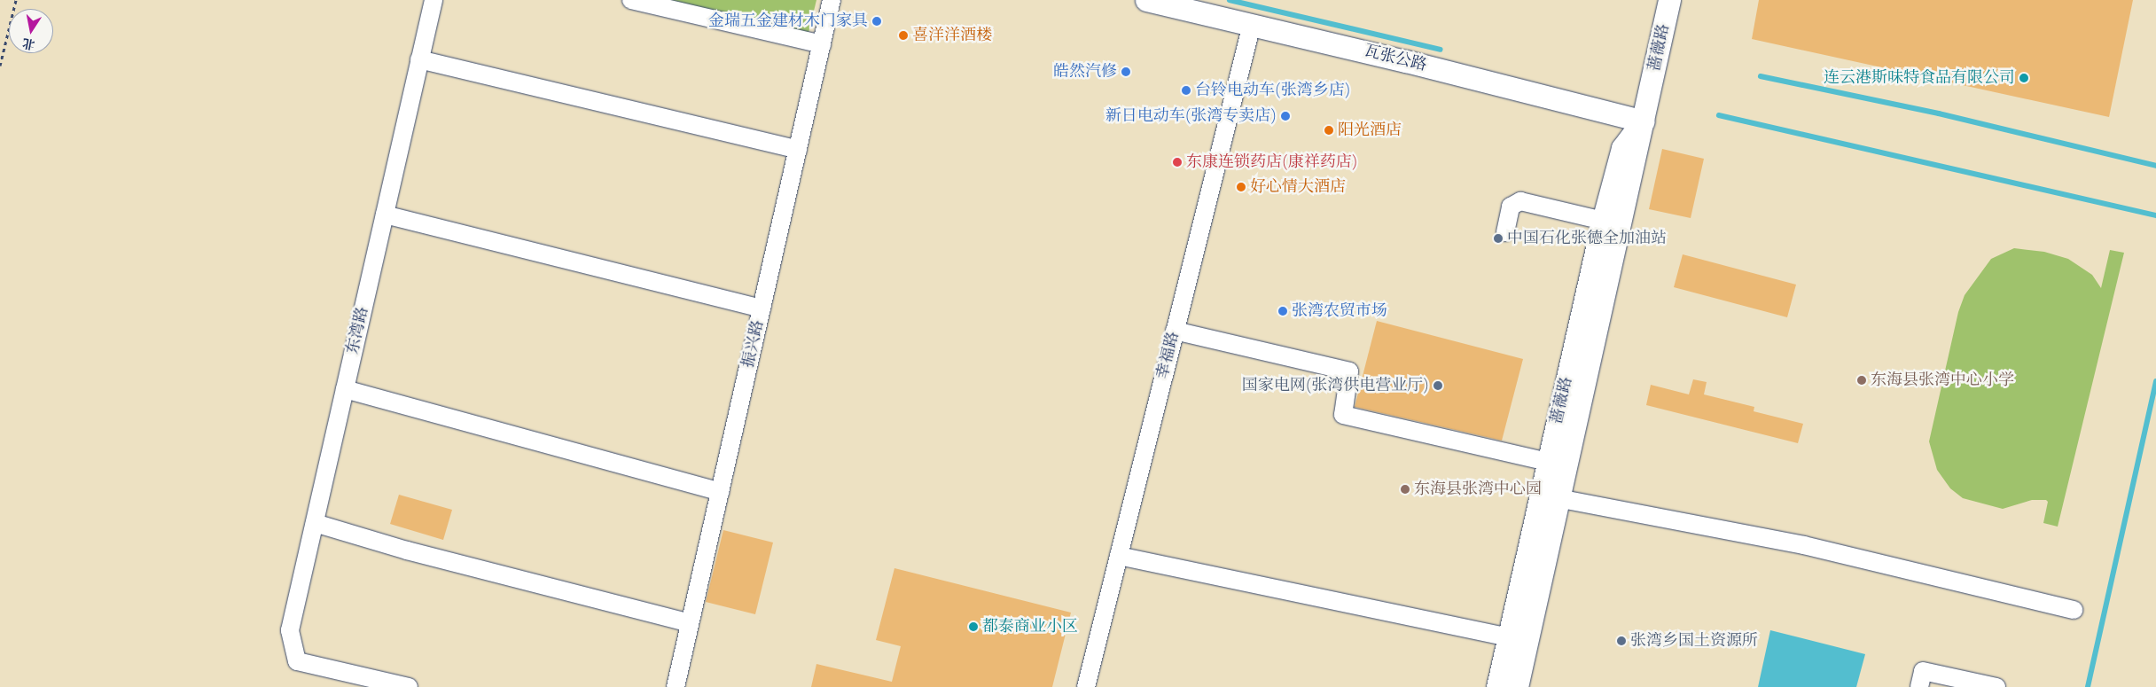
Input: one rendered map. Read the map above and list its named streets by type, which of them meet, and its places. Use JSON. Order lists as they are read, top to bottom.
{
  "streets": {
    "main road": ["蔷薇路", "瓦张公路"],
    "street": ["东湾路", "振兴路", "幸福路"]
  },
  "crossings": [
    ["蔷薇路", "瓦张公路"],
    ["瓦张公路", "幸福路"]
  ],
  "places": [
    "金瑞五金建材木门家具",
    "喜洋洋酒楼",
    "皓然汽修",
    "连云港斯味特食品有限公司",
    "台铃电动车(张湾乡店)",
    "新日电动车(张湾专卖店)",
    "阳光酒店",
    "东康连锁药店(康祥药店)",
    "好心情大酒店",
    "中国石化张德全加油站",
    "张湾农贸市场",
    "东海县张湾中心小学",
    "国家电网(张湾供电营业厅)",
    "东海县张湾中心园",
    "都泰商业小区",
    "张湾乡国土资源所"
  ],
  "north": "bottom"
}
